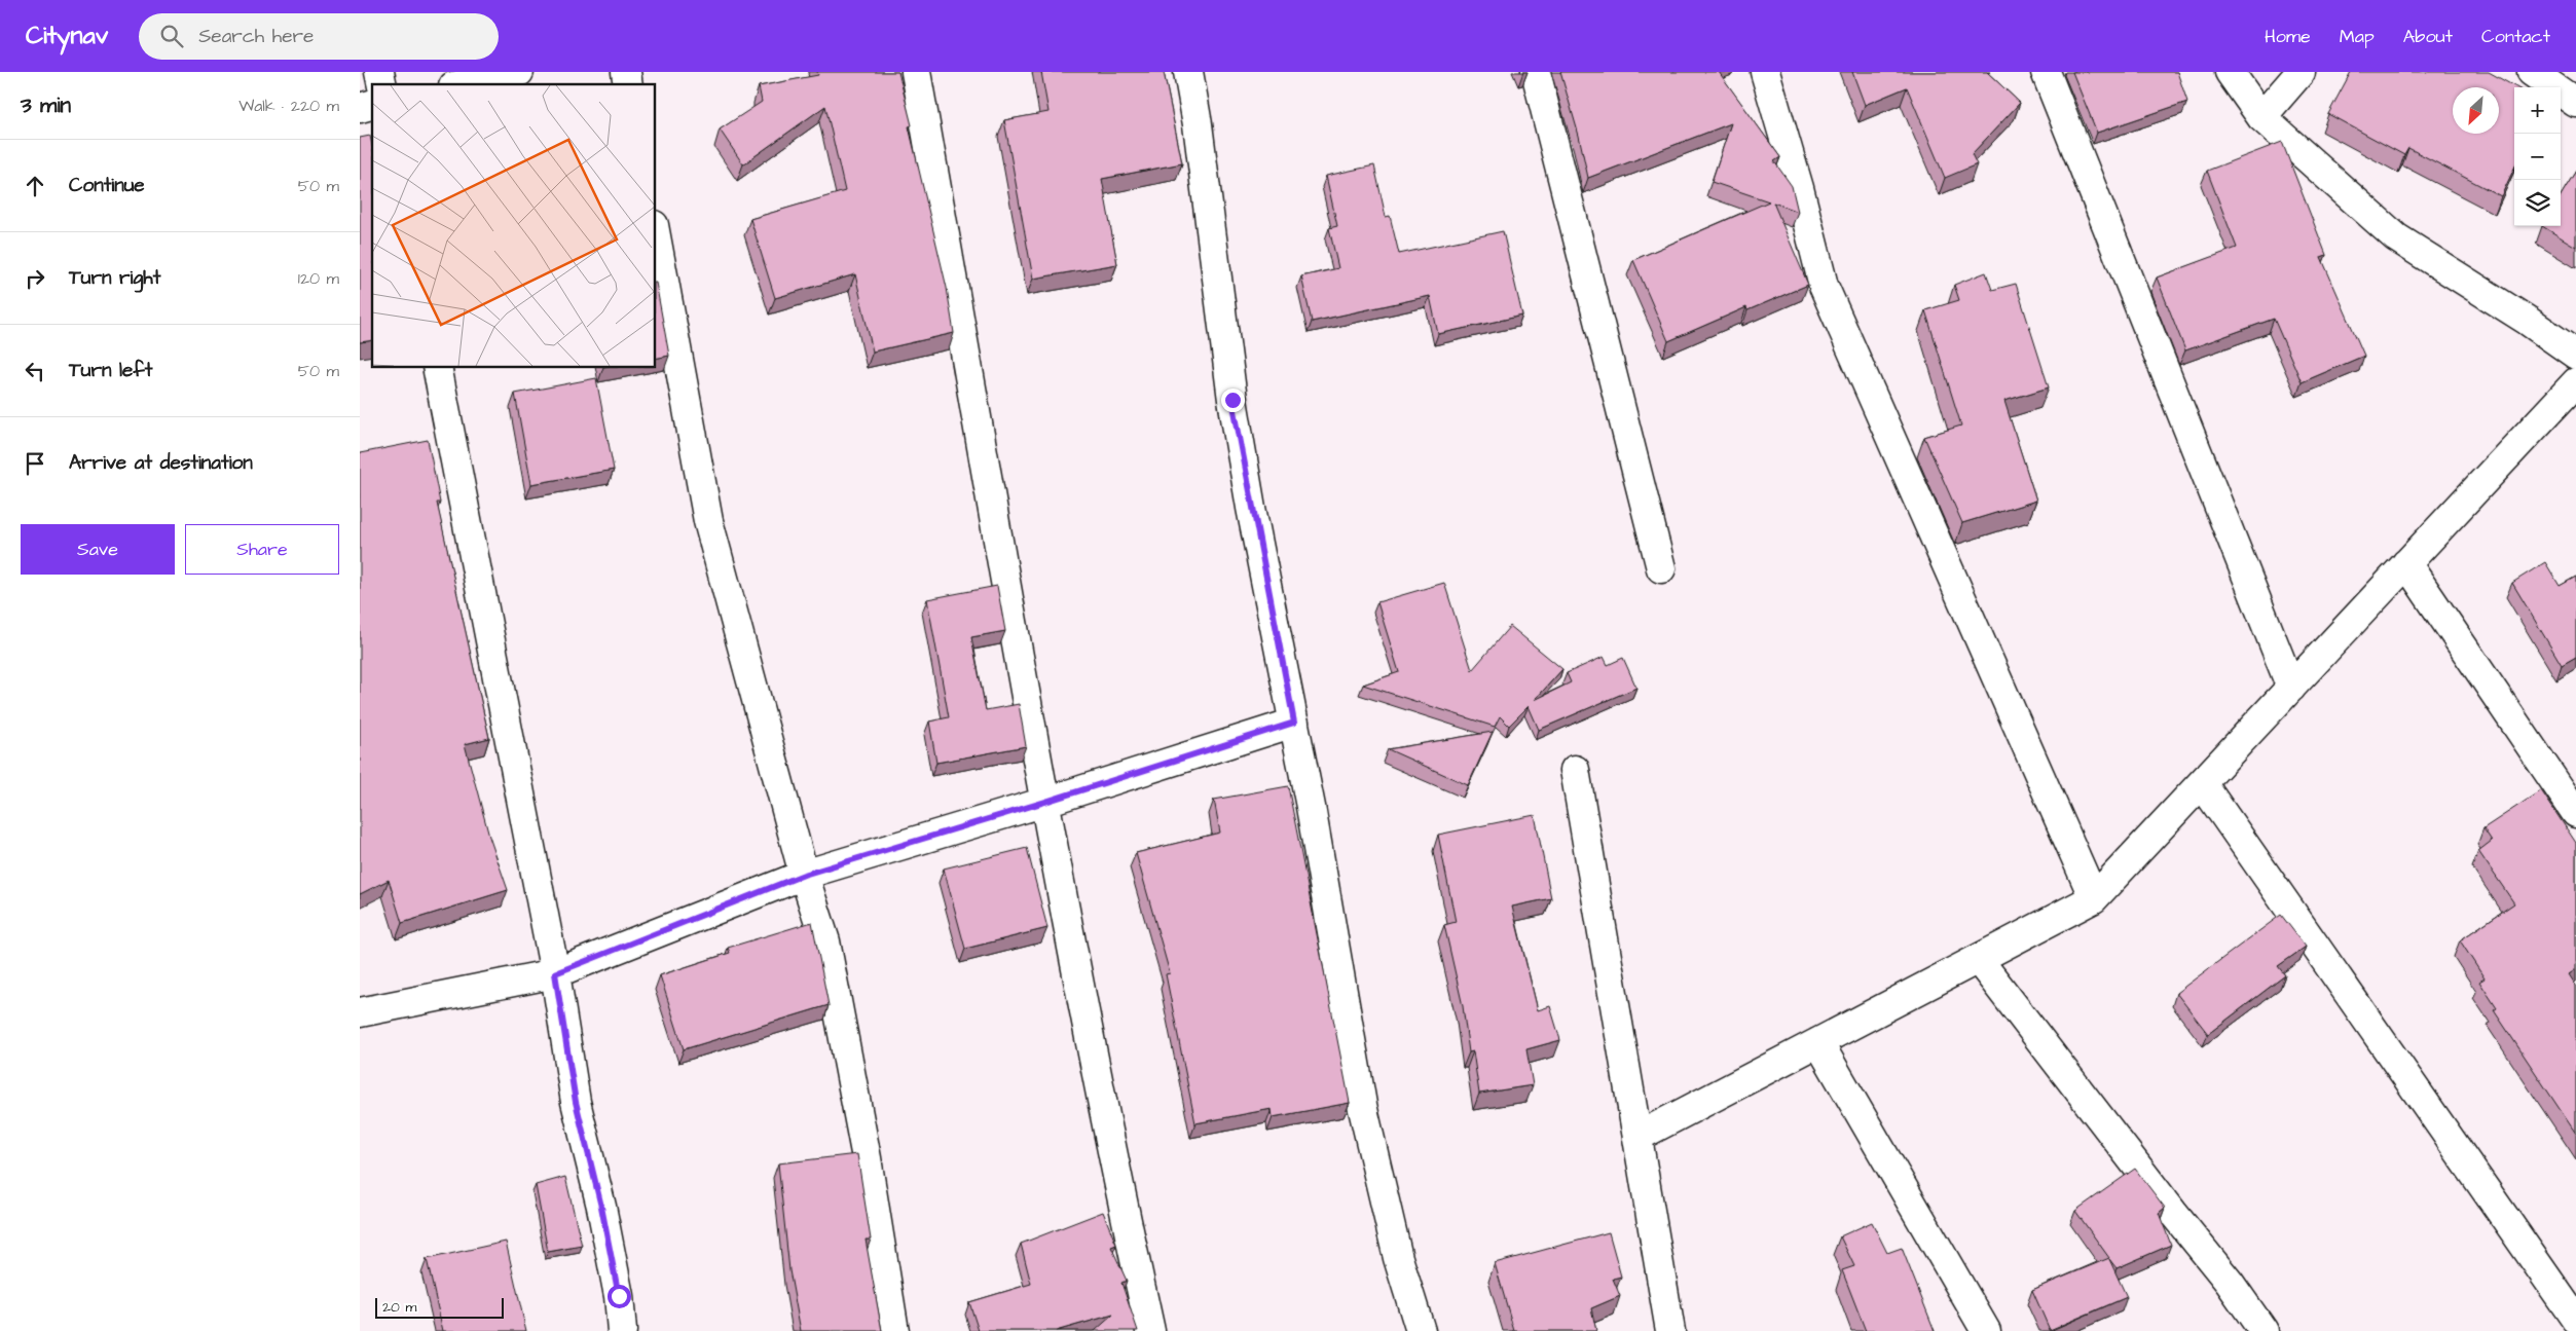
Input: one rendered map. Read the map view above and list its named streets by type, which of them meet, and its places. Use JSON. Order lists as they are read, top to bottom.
{
  "scale_bar": "20 m",
  "north": "bottom left",
  "page": {
    "header": "Citynav",
    "search": "Search here",
    "nav": [
      "Home",
      "Map",
      "About",
      "Contact"
    ],
    "heading": ["3 min", "Walk · 220 m"],
    "map_buttons": ["+", "−"],
    "list": [
      ["Continue", "50 m"],
      ["Turn right", "120 m"],
      ["Turn left", "50 m"],
      "Arrive at destination"
    ],
    "buttons": ["Save", "Share"],
    "scale": "20 m"
  }
}
